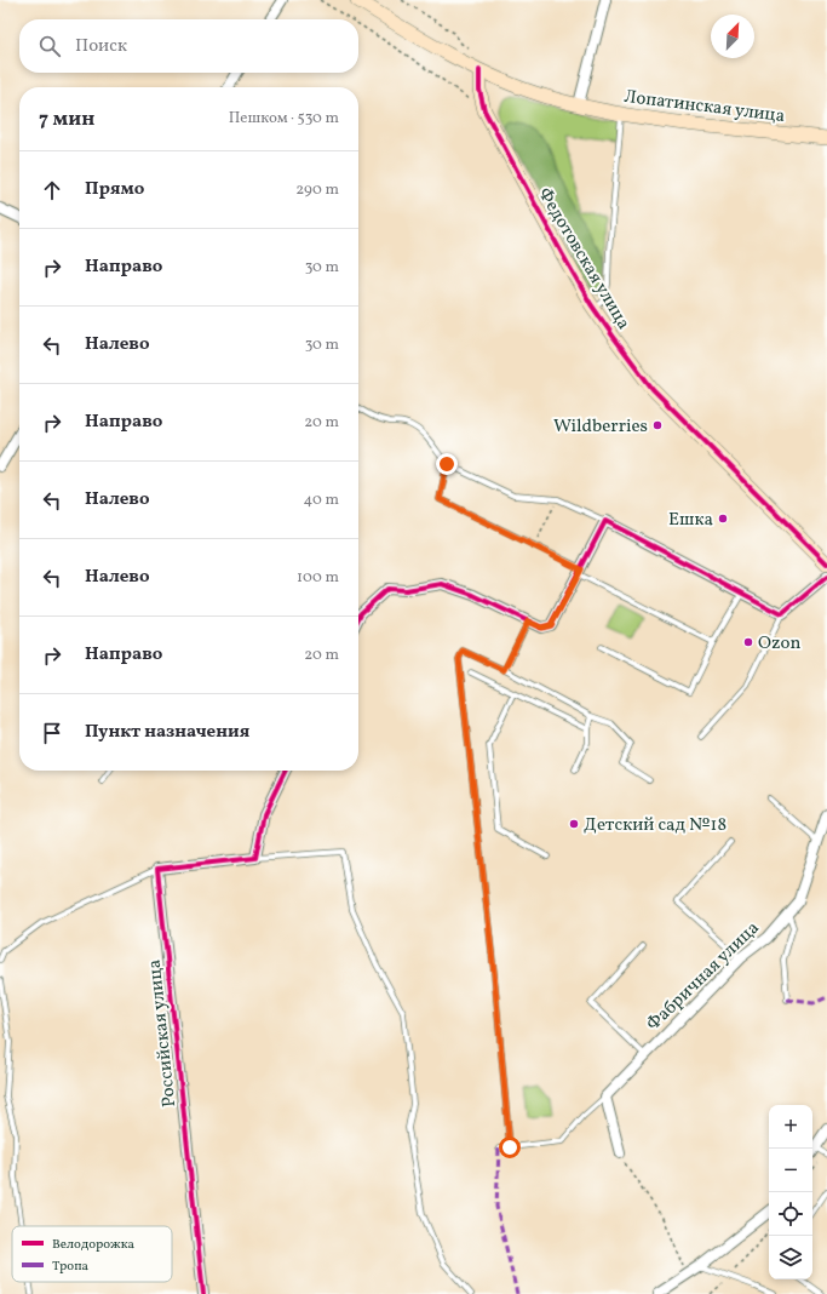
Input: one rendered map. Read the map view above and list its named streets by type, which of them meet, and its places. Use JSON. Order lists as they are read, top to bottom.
{
  "streets": {
    "street": [
      "Лопатинская улица",
      "Федотовская улица",
      "Фабричная улица",
      "Российская улица"
    ]
  },
  "places": [
    "Wildberries",
    "Ешка",
    "Ozon",
    "Детский сад №18"
  ],
  "legend": ["Велодорожка", "Тропа"],
  "north": "top right",
  "page": {
    "search": "Поиск",
    "heading": ["7 мин", "Пешком · 530 m"],
    "list": [
      ["Прямо", "290 m"],
      ["Направо", "30 m"],
      ["Налево", "30 m"],
      ["Направо", "20 m"],
      ["Налево", "40 m"],
      ["Налево", "100 m"],
      ["Направо", "20 m"],
      "Пункт назначения"
    ],
    "map_buttons": ["+", "−"]
  }
}
